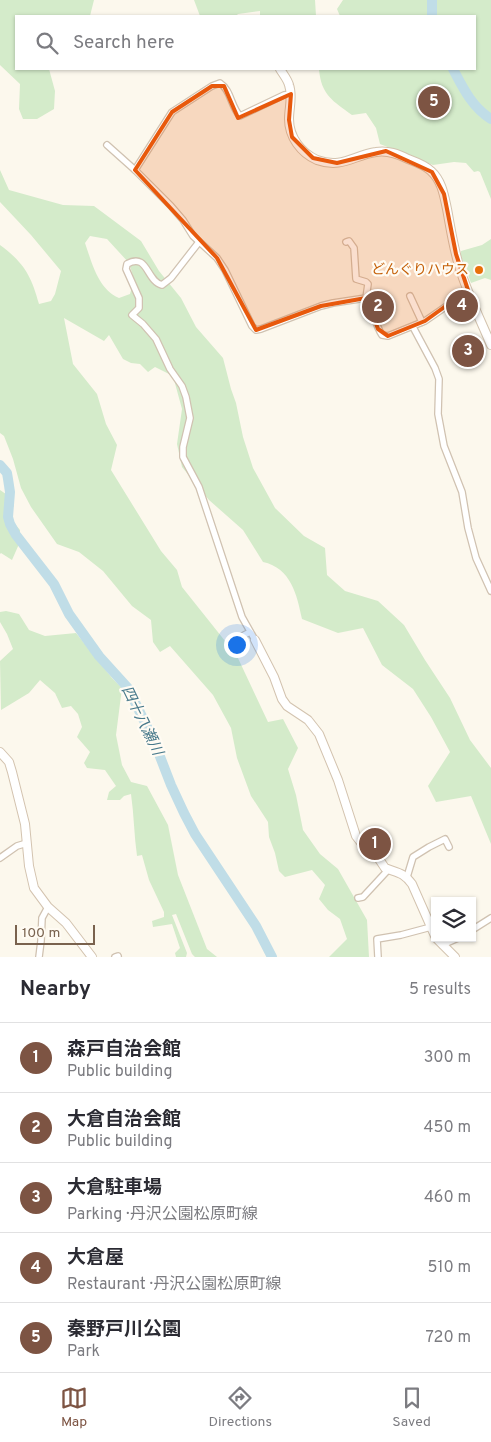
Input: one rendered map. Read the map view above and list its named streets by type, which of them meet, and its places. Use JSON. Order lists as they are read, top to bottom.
{
  "water": ["四十八瀬川"],
  "places": ["どんぐりハウス"],
  "scale_bar": "100 m",
  "page": {
    "search": "Search here",
    "pins": [
      "5",
      "4",
      "2",
      "3",
      "1"
    ],
    "scale": "100 m",
    "heading": ["Nearby", "5 results"],
    "list": [
      {
        "mark": "1",
        "name": "森戸自治会館",
        "note": "Public building",
        "value": "300 m"
      },
      {
        "mark": "2",
        "name": "大倉自治会館",
        "note": "Public building",
        "value": "450 m"
      },
      {
        "mark": "3",
        "name": "大倉駐車場",
        "note": "Parking · 丹沢公園松原町線",
        "value": "460 m"
      },
      {
        "mark": "4",
        "name": "大倉屋",
        "note": "Restaurant · 丹沢公園松原町線",
        "value": "510 m"
      },
      {
        "mark": "5",
        "name": "秦野戸川公園",
        "note": "Park",
        "value": "720 m"
      }
    ],
    "nav": ["Map", "Directions", "Saved"]
  }
}
